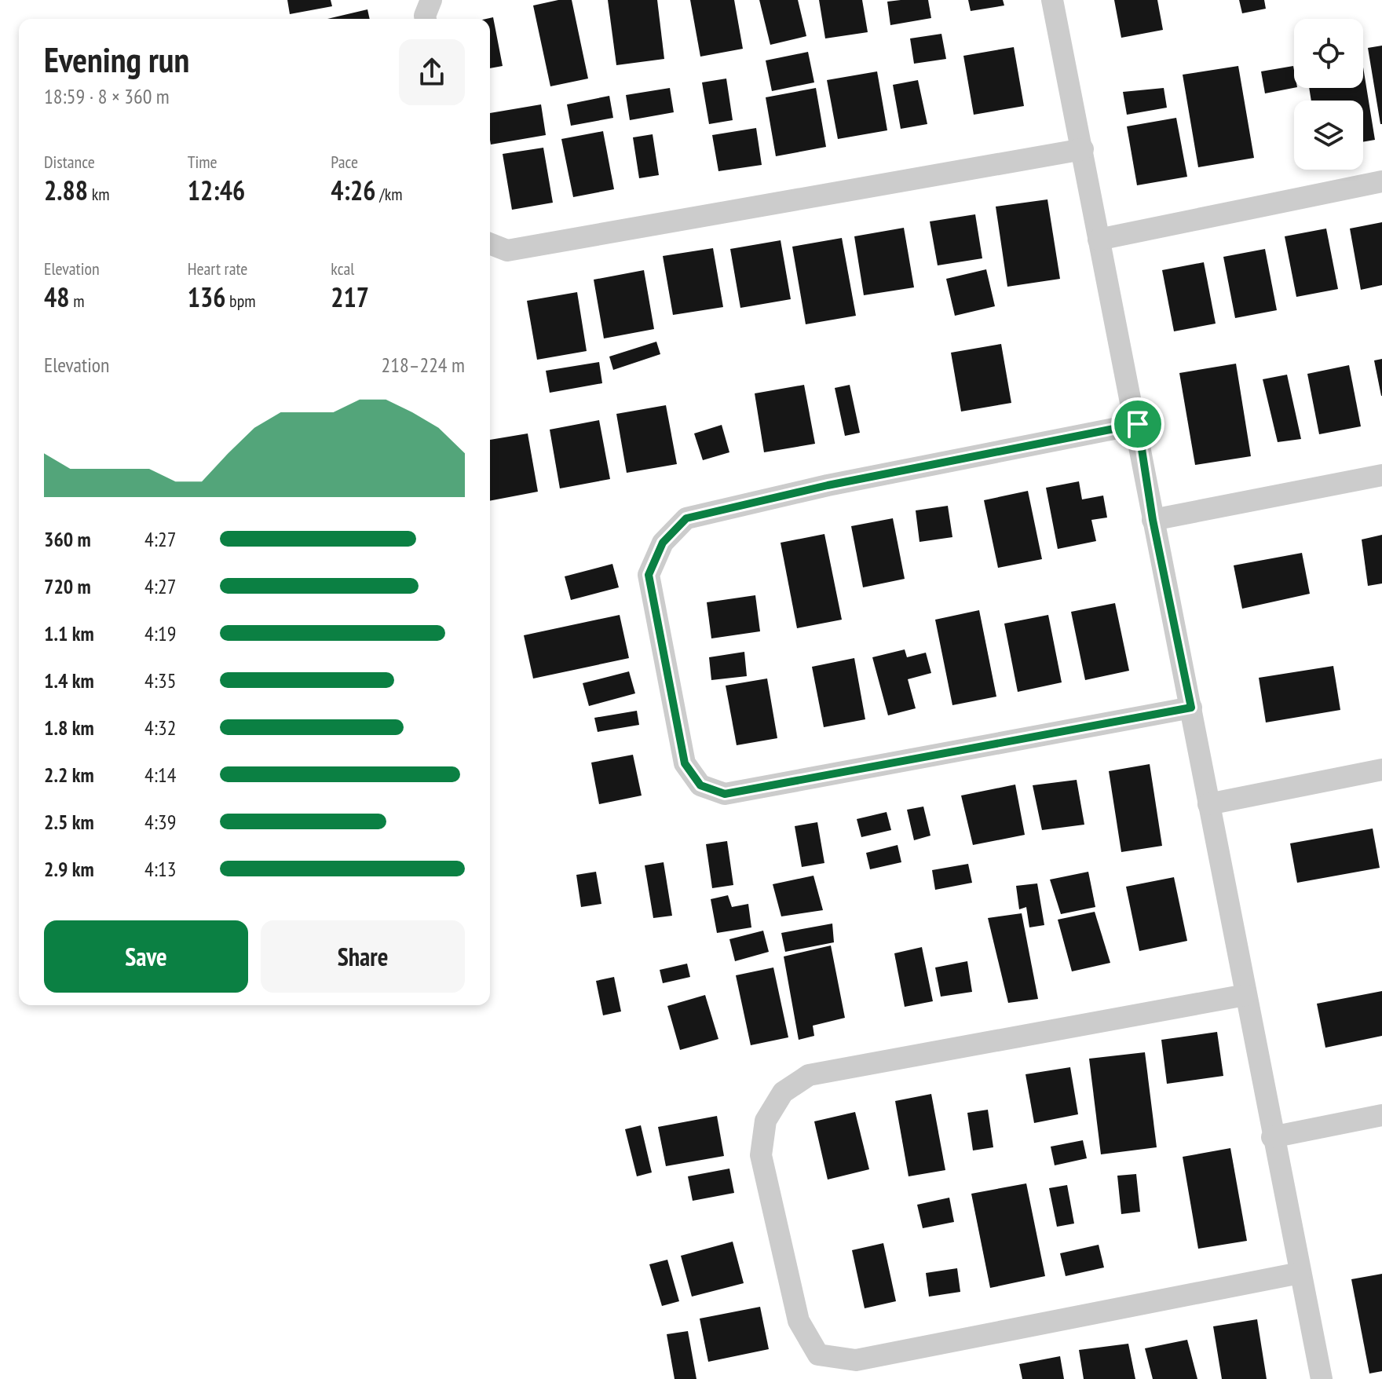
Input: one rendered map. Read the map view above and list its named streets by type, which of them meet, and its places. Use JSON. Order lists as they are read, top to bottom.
{
  "page": {
    "heading": ["Evening run", "18:59 · 8 × 360 m"],
    "stats": [
      ["Distance", "2.88 km"],
      ["Time", "12:46"],
      ["Pace", "4:26 /km"],
      ["Elevation", "48 m"],
      ["Heart rate", "136 bpm"],
      ["kcal", "217"]
    ],
    "chart": ["Elevation", "218–224 m"],
    "list": [
      {
        "name": "360 m",
        "note": "4:27"
      },
      {
        "name": "720 m",
        "note": "4:27"
      },
      {
        "name": "1.1 km",
        "note": "4:19"
      },
      {
        "name": "1.4 km",
        "note": "4:35"
      },
      {
        "name": "1.8 km",
        "note": "4:32"
      },
      {
        "name": "2.2 km",
        "note": "4:14"
      },
      {
        "name": "2.5 km",
        "note": "4:39"
      },
      {
        "name": "2.9 km",
        "note": "4:13"
      }
    ],
    "buttons": ["Save", "Share"]
  }
}
